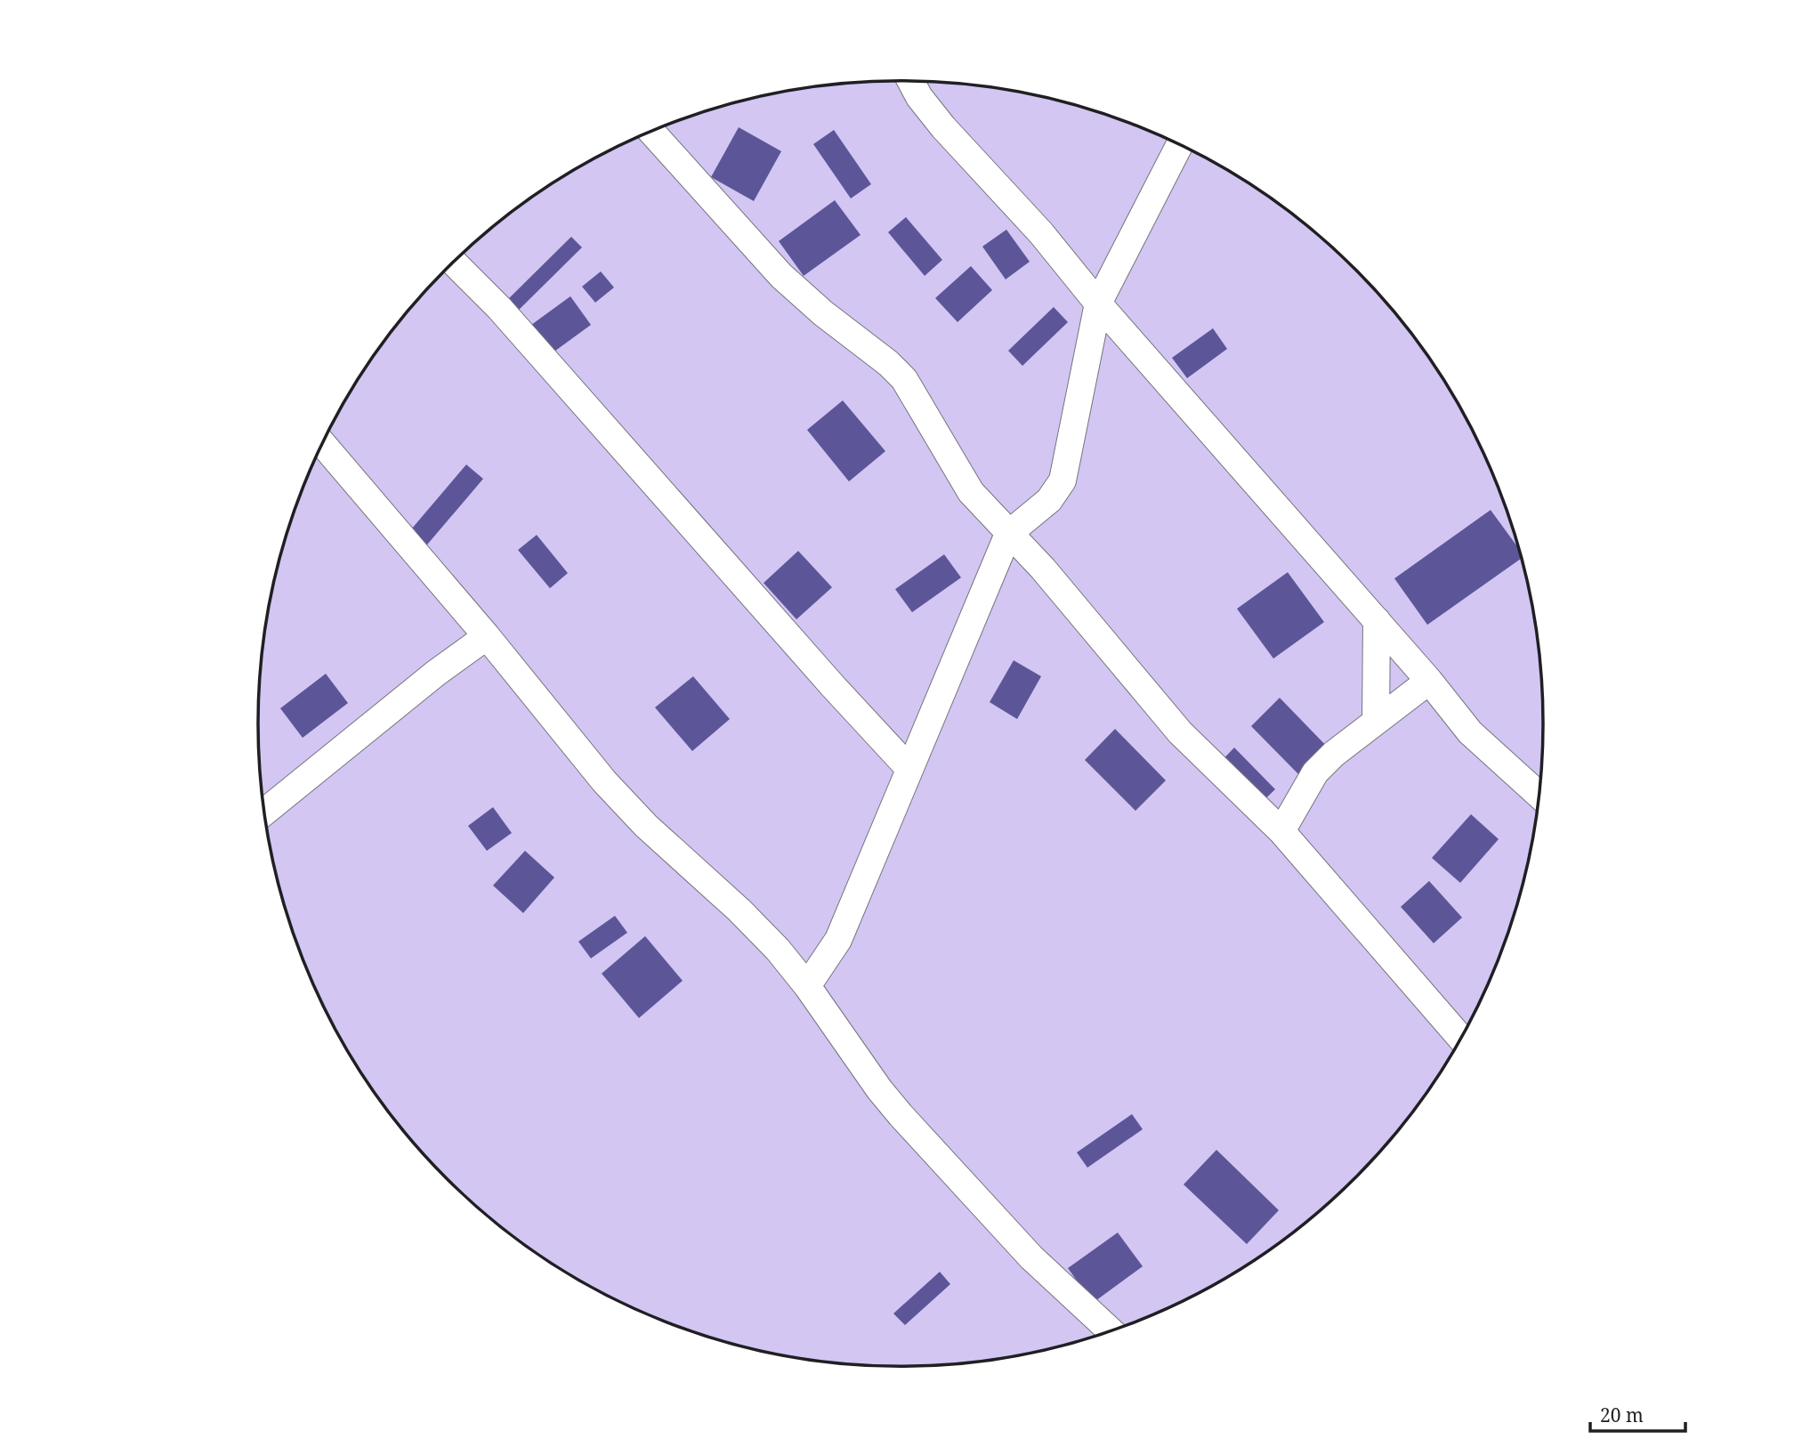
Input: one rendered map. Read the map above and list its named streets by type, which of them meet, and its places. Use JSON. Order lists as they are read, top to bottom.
{
  "scale_bar": "20 m"
}
